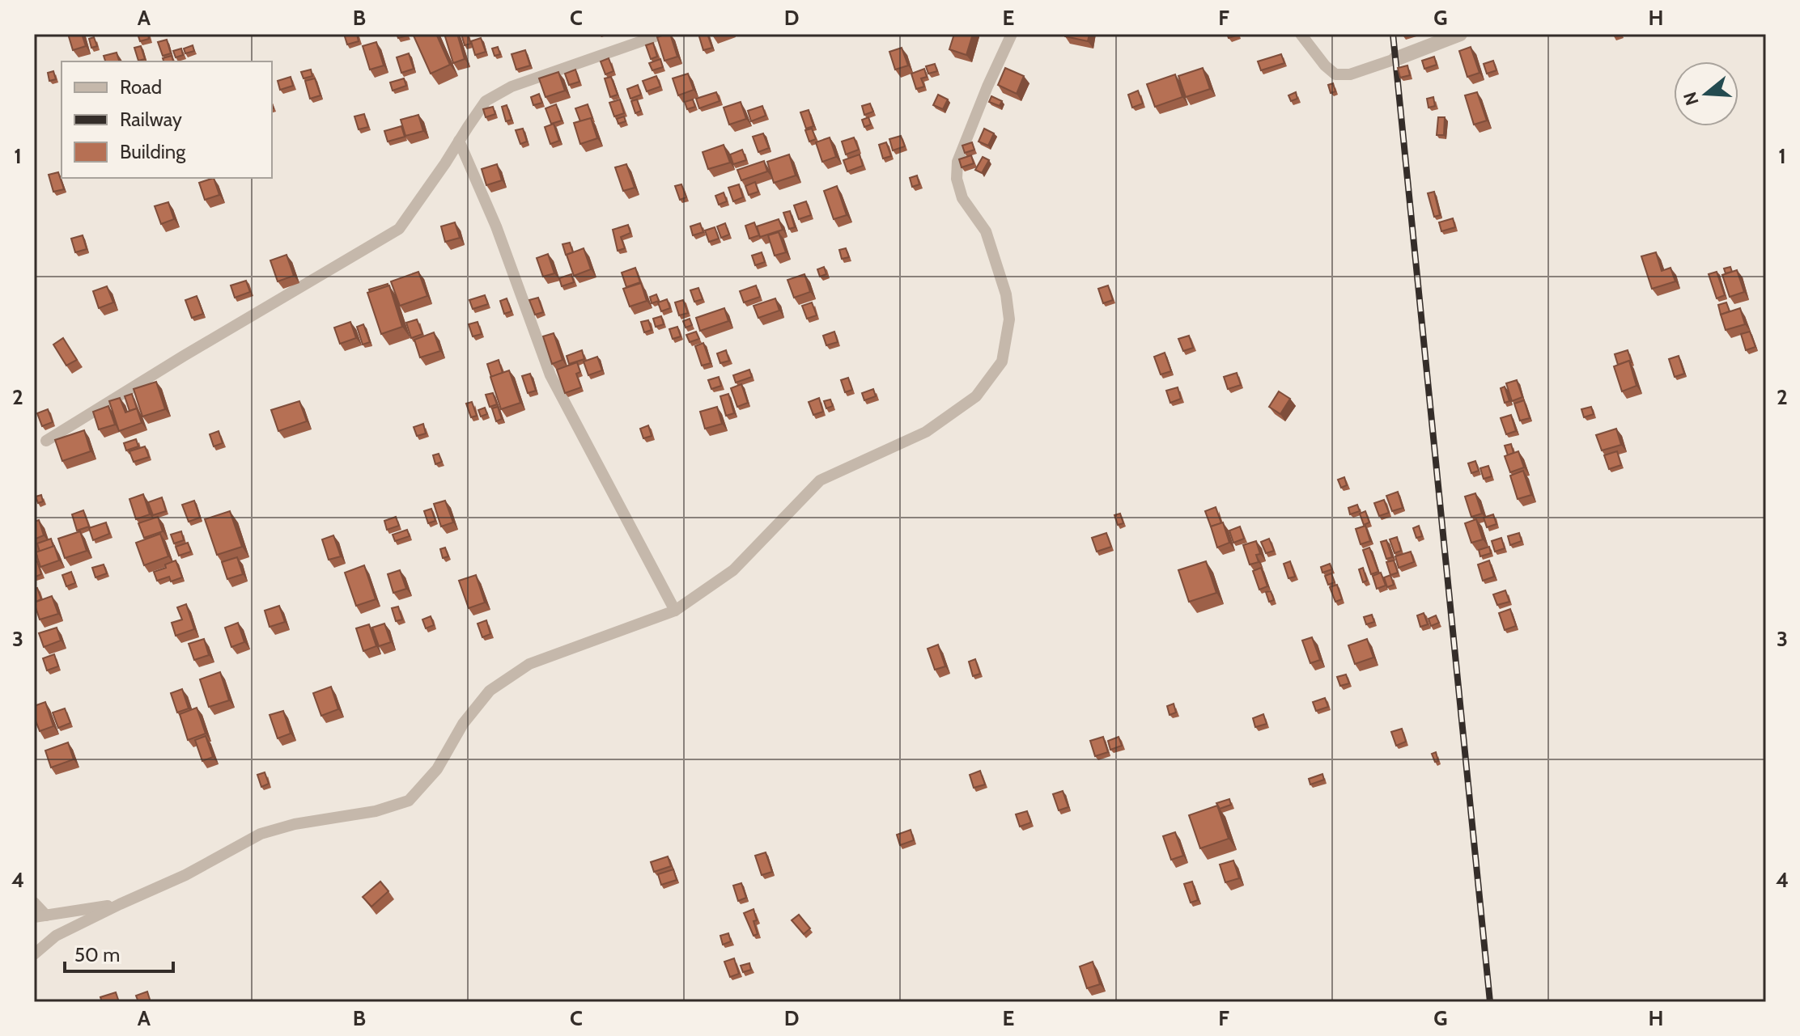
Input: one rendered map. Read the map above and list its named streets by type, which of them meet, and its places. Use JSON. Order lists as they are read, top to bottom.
{
  "legend": ["Road", "Railway", "Building"],
  "scale_bar": "50 m",
  "north": "left",
  "grid": {
    "columns": [
      "A",
      "B",
      "C",
      "D",
      "E",
      "F",
      "G",
      "H"
    ],
    "rows": [
      "1",
      "2",
      "3",
      "4"
    ]
  }
}
